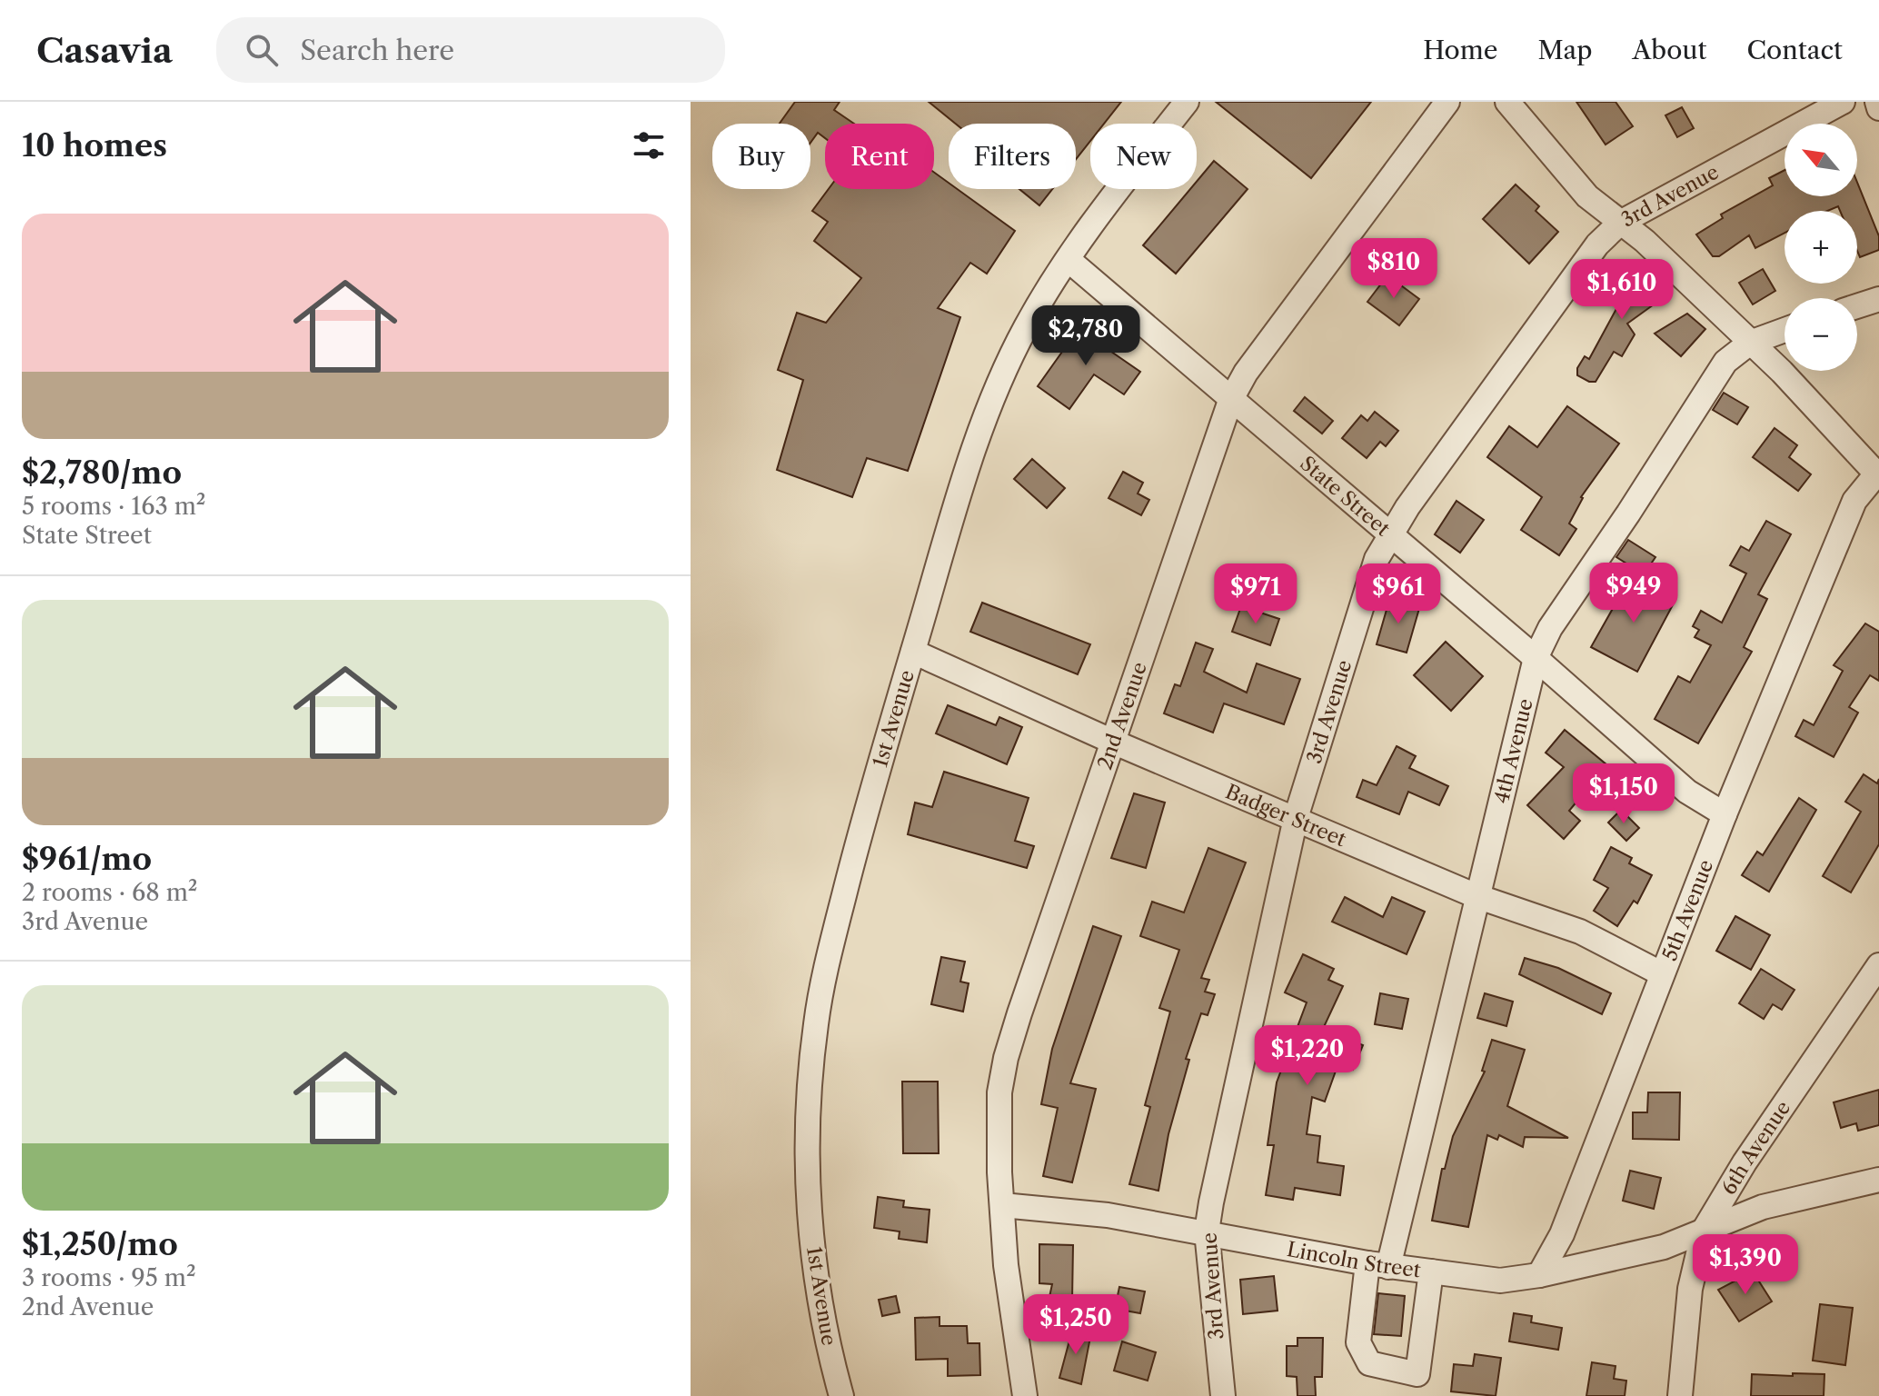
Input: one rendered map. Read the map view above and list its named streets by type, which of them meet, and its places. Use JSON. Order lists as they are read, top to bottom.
{
  "streets": {
    "street": [
      "3rd Avenue",
      "State Street",
      "2nd Avenue",
      "1st Avenue",
      "4th Avenue",
      "Badger Street",
      "5th Avenue",
      "6th Avenue",
      "Lincoln Street"
    ]
  },
  "crossings": [
    ["3rd Avenue", "State Street"],
    ["3rd Avenue", "Badger Street"],
    ["3rd Avenue", "Lincoln Street"],
    ["State Street", "2nd Avenue"],
    ["State Street", "1st Avenue"],
    ["State Street", "4th Avenue"],
    ["State Street", "5th Avenue"],
    ["2nd Avenue", "Badger Street"],
    ["2nd Avenue", "Lincoln Street"],
    ["1st Avenue", "Badger Street"],
    ["4th Avenue", "Badger Street"],
    ["4th Avenue", "Lincoln Street"],
    ["Badger Street", "5th Avenue"],
    ["5th Avenue", "Lincoln Street"],
    ["6th Avenue", "Lincoln Street"]
  ],
  "north": "top left",
  "page": {
    "header": "Casavia",
    "search": "Search here",
    "nav": [
      "Home",
      "Map",
      "About",
      "Contact"
    ],
    "heading": "10 homes",
    "map_buttons": ["+", "−"],
    "chip": [
      "Buy",
      "Rent",
      "Filters",
      "New"
    ],
    "list": [
      {
        "name": "$2,780/mo",
        "note": "5 rooms · 163 m² · State Street"
      },
      {
        "name": "$961/mo",
        "note": "2 rooms · 68 m² · 3rd Avenue"
      },
      {
        "name": "$1,250/mo",
        "note": "3 rooms · 95 m² · 2nd Avenue"
      }
    ],
    "price": [
      "$810",
      "$1,610",
      "$2,780",
      "$949",
      "$971",
      "$961",
      "$1,150",
      "$1,220",
      "$1,390",
      "$1,250"
    ]
  }
}
